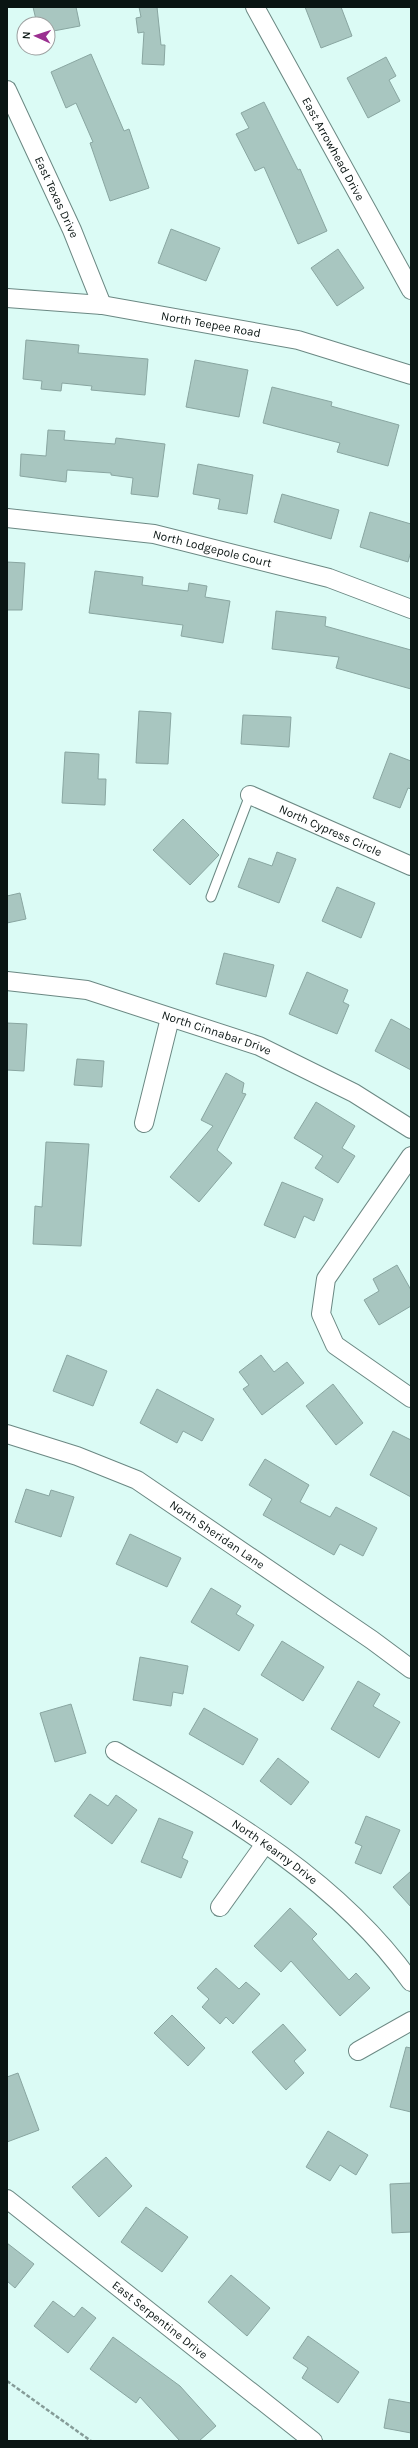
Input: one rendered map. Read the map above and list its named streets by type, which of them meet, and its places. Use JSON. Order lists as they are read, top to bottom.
{
  "streets": {
    "street": [
      "East Arrowhead Drive",
      "East Texas Drive",
      "North Teepee Road",
      "North Lodgepole Court",
      "North Cypress Circle",
      "North Cinnabar Drive",
      "North Sheridan Lane",
      "North Kearny Drive",
      "East Serpentine Drive"
    ]
  },
  "crossings": [
    ["East Texas Drive", "North Teepee Road"]
  ],
  "north": "left"
}
